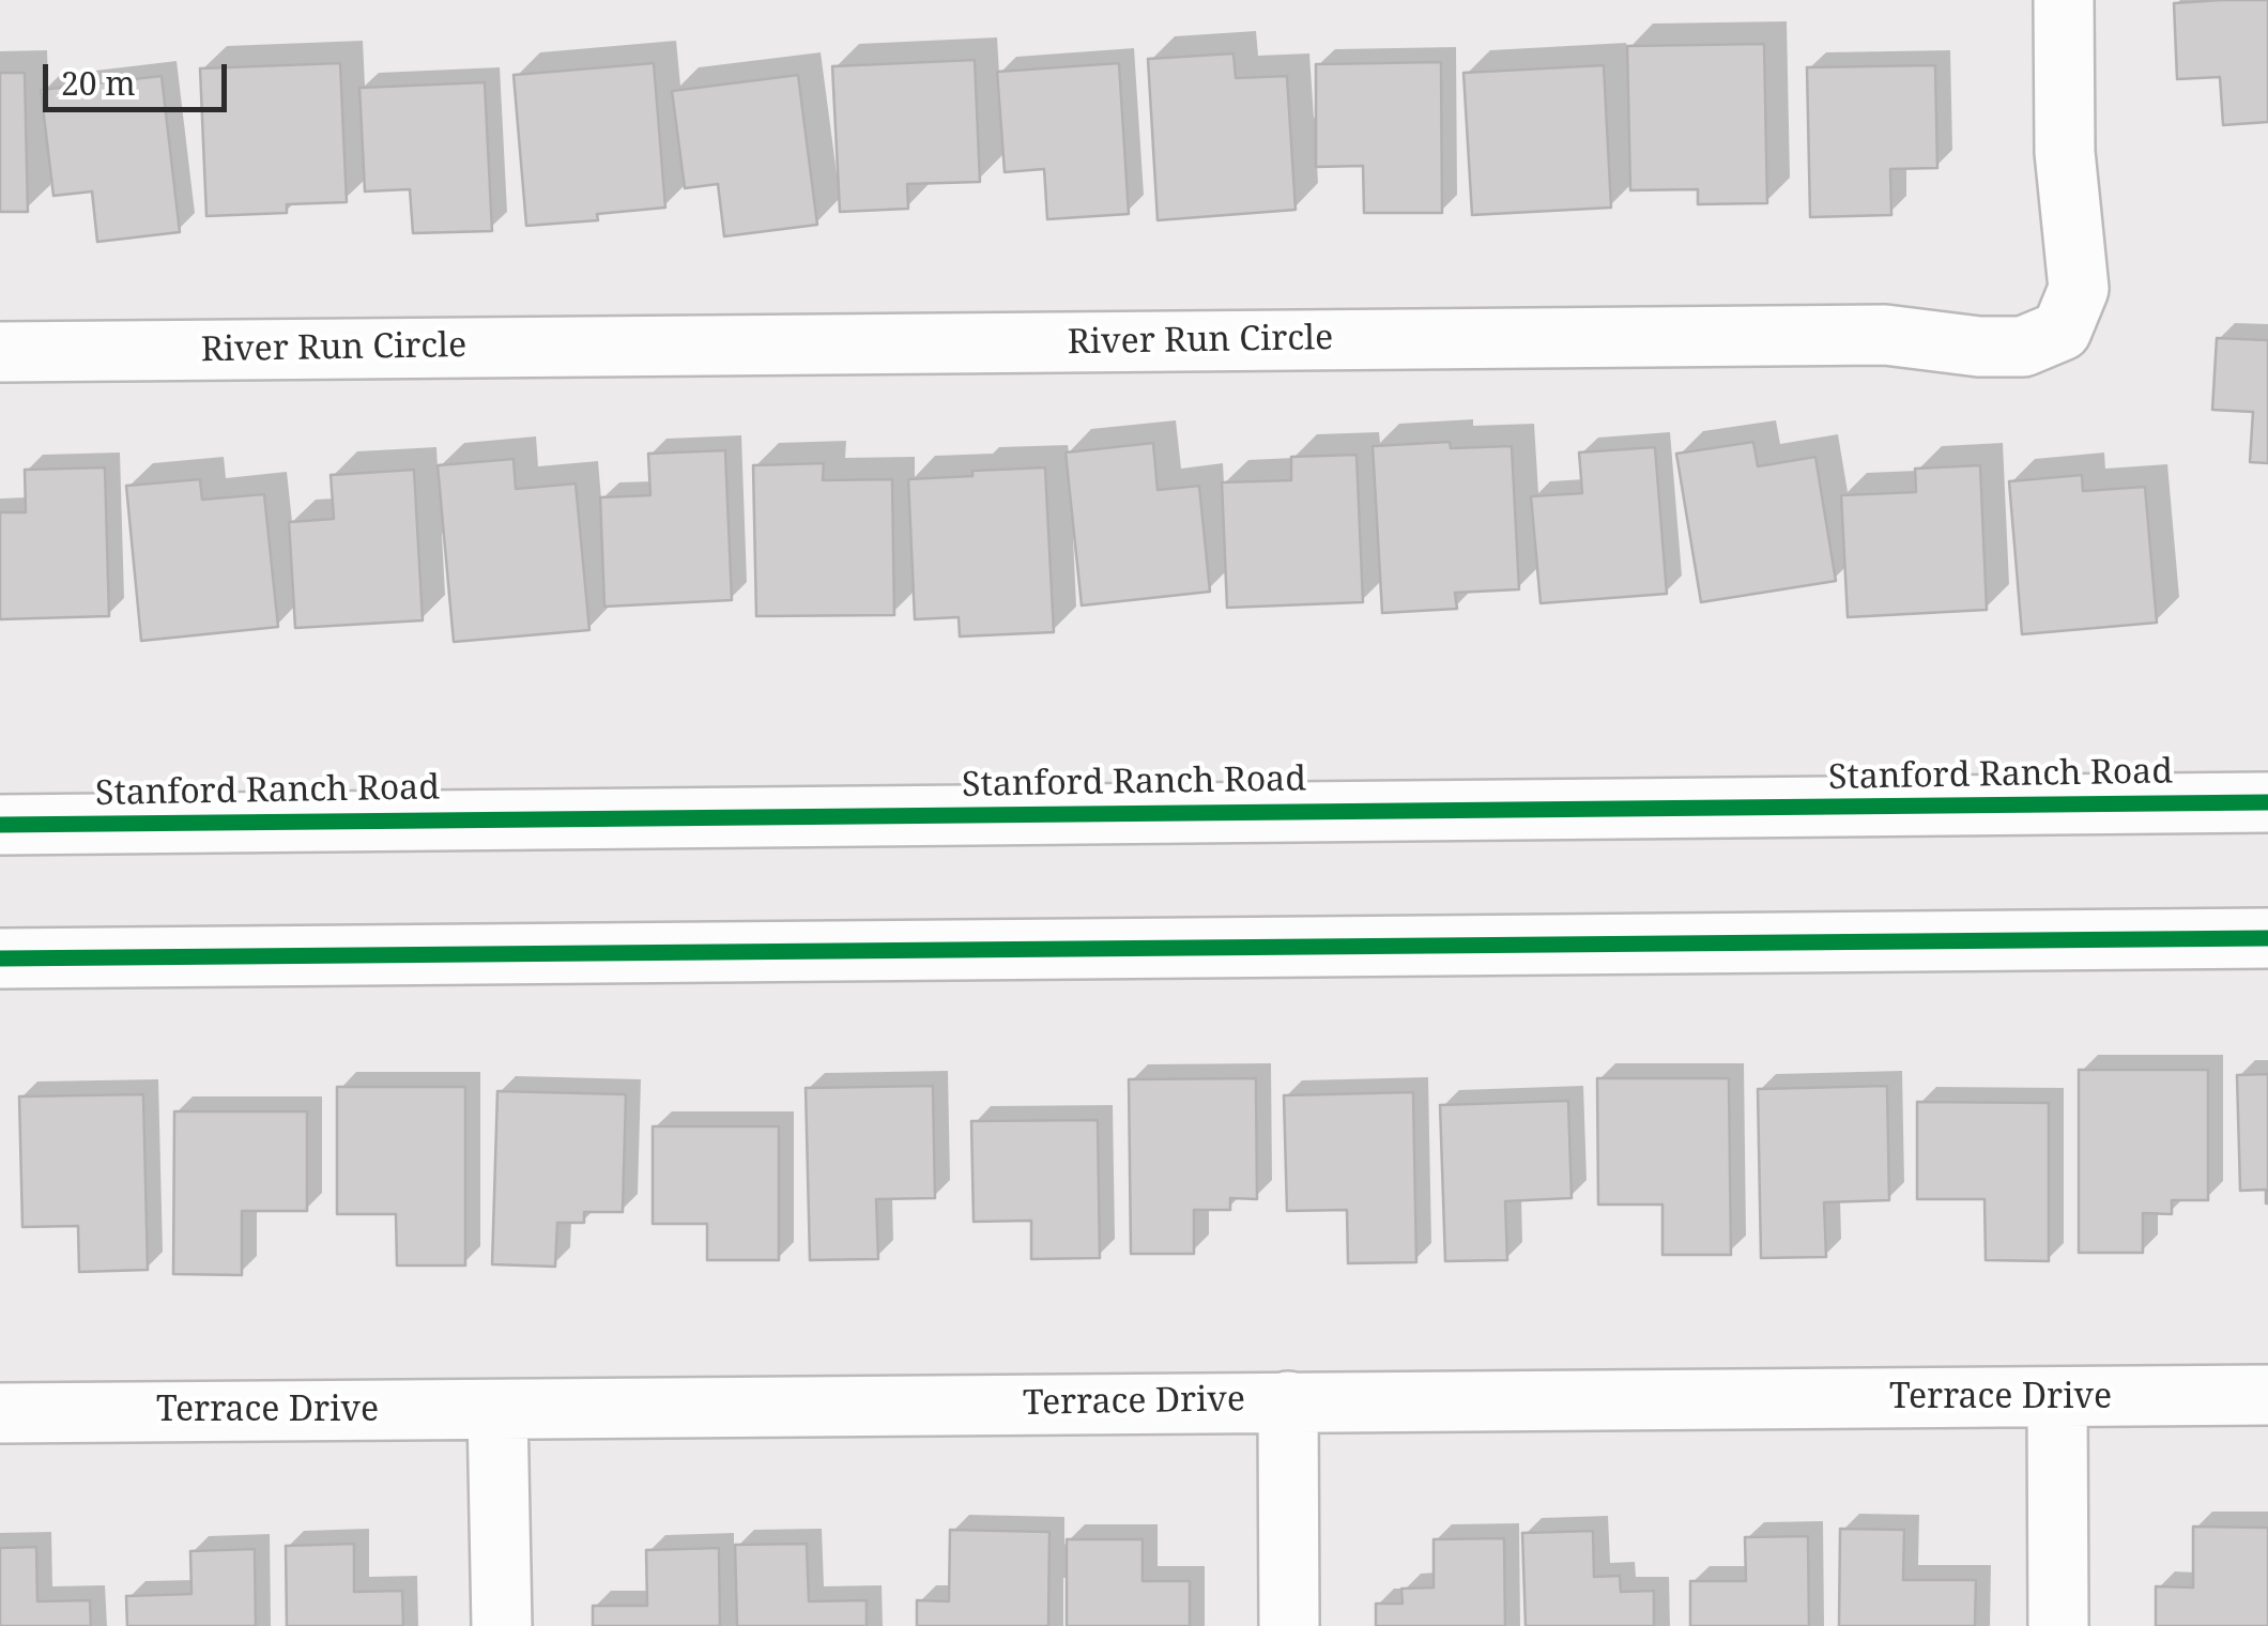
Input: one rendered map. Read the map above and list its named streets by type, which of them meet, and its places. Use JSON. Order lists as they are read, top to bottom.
{
  "streets": {
    "street": ["River Run Circle", "Stanford Ranch Road", "Terrace Drive"]
  },
  "scale_bar": "20 m"
}
